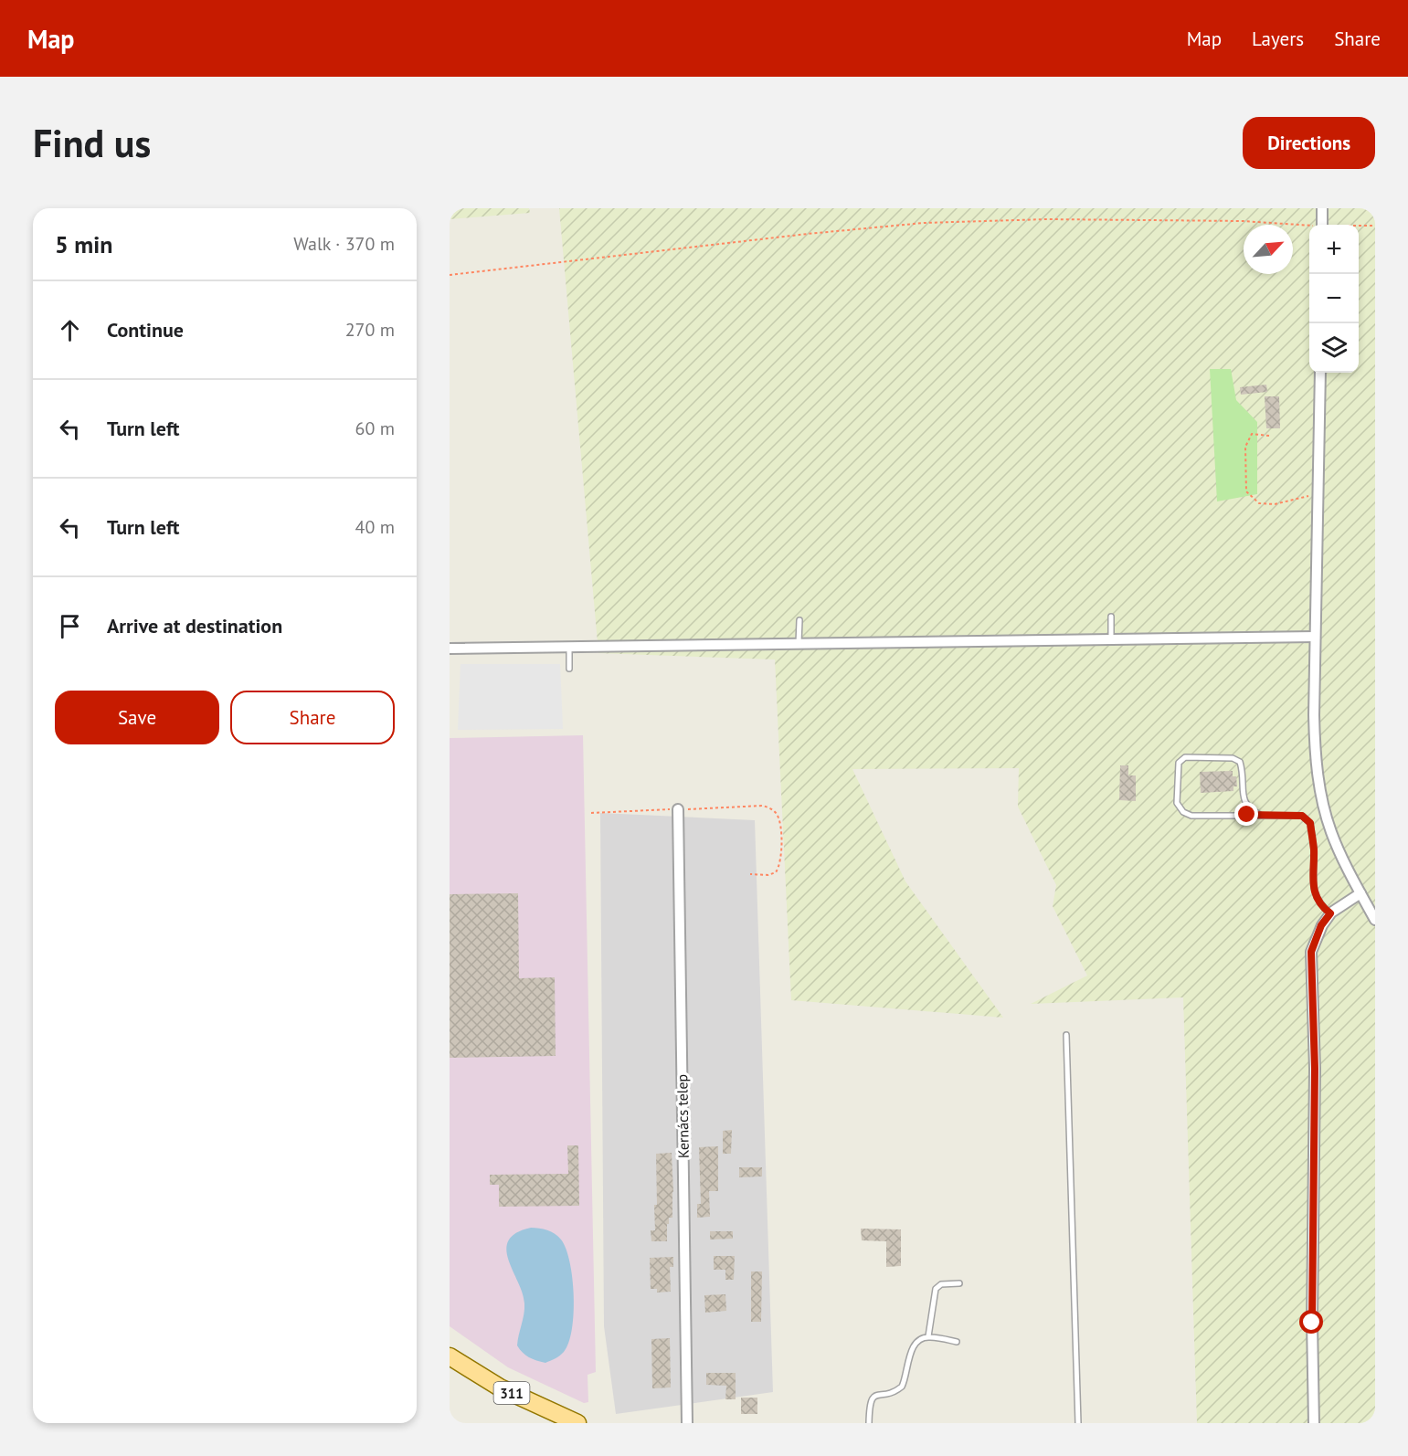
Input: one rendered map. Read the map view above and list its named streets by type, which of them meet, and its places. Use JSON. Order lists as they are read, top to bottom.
{
  "streets": {
    "main road": ["311"],
    "street": ["Kernács telep"]
  },
  "north": "top right",
  "page": {
    "header": "Map",
    "nav": ["Map", "Layers", "Share"],
    "buttons": [
      "Directions",
      ["Save", "Share"]
    ],
    "title": "Find us",
    "heading": ["5 min", "Walk · 370 m"],
    "map_buttons": ["+", "−"],
    "list": [
      ["Continue", "270 m"],
      ["Turn left", "60 m"],
      ["Turn left", "40 m"],
      "Arrive at destination"
    ]
  }
}
